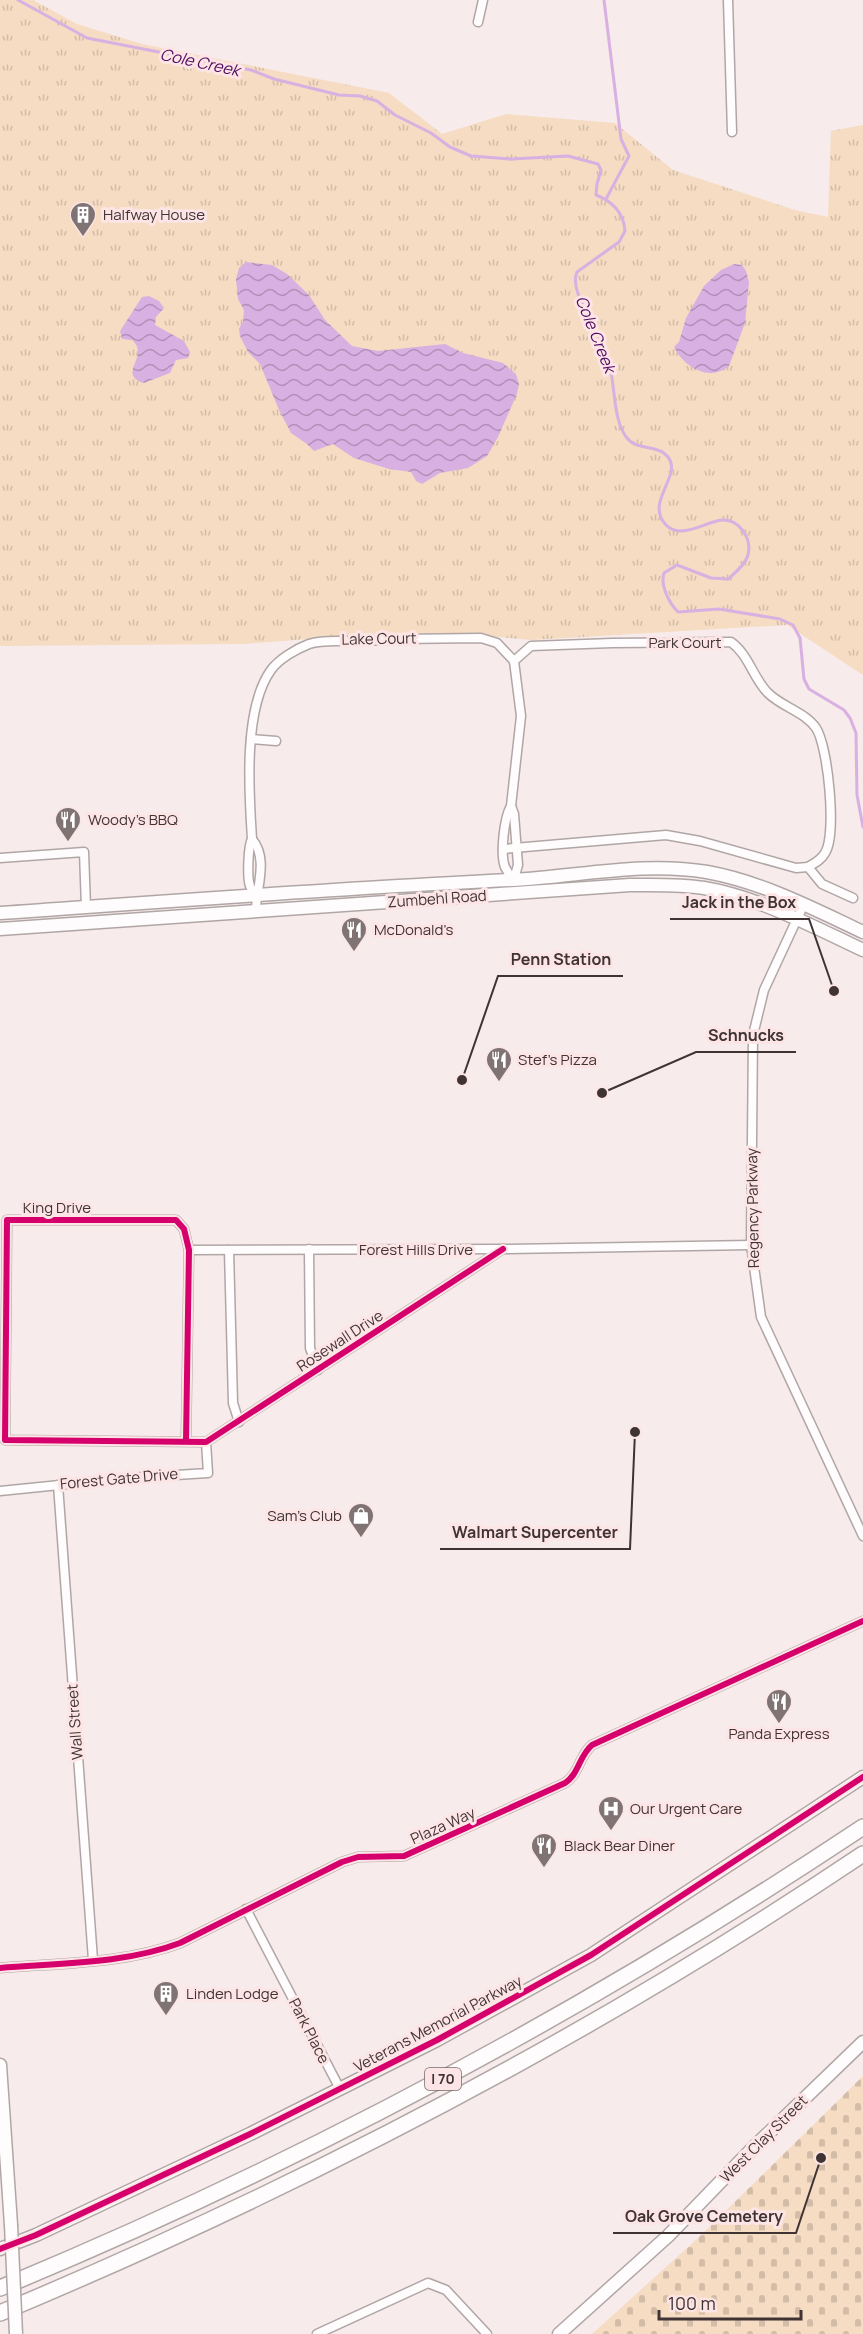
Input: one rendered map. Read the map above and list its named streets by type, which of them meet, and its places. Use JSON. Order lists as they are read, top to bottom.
{
  "streets": {
    "highway": ["I 70"],
    "main road": ["Zumbehl Road", "Veterans Memorial Parkway", "West Clay Street"],
    "street": [
      "Lake Court",
      "Park Court",
      "King Drive",
      "Regency Parkway",
      "Forest Hills Drive",
      "Rosewall Drive",
      "Forest Gate Drive",
      "Wall Street",
      "Plaza Way",
      "Park Place"
    ]
  },
  "crossings": [
    ["Lake Court", "Park Court"],
    ["Lake Court", "Zumbehl Road"],
    ["Zumbehl Road", "Regency Parkway"],
    ["King Drive", "Forest Hills Drive"],
    ["Regency Parkway", "Forest Hills Drive"],
    ["Forest Hills Drive", "Rosewall Drive"],
    ["Rosewall Drive", "Forest Gate Drive"],
    ["Forest Gate Drive", "Wall Street"],
    ["Wall Street", "Plaza Way"],
    ["Plaza Way", "Park Place"],
    ["Veterans Memorial Parkway", "Park Place"]
  ],
  "water": ["Cole Creek"],
  "places": {
    "building": ["Halfway House", "Linden Lodge"],
    "restaurant": [
      "Woody's BBQ",
      "McDonald's",
      "Stef's Pizza",
      "Panda Express",
      "Black Bear Diner"
    ],
    "other": [
      "Jack in the Box",
      "Penn Station",
      "Schnucks",
      "Walmart Supercenter",
      "Oak Grove Cemetery"
    ],
    "shop": ["Sam's Club"],
    "hospital": ["Our Urgent Care"]
  },
  "scale_bar": "100 m"
}
